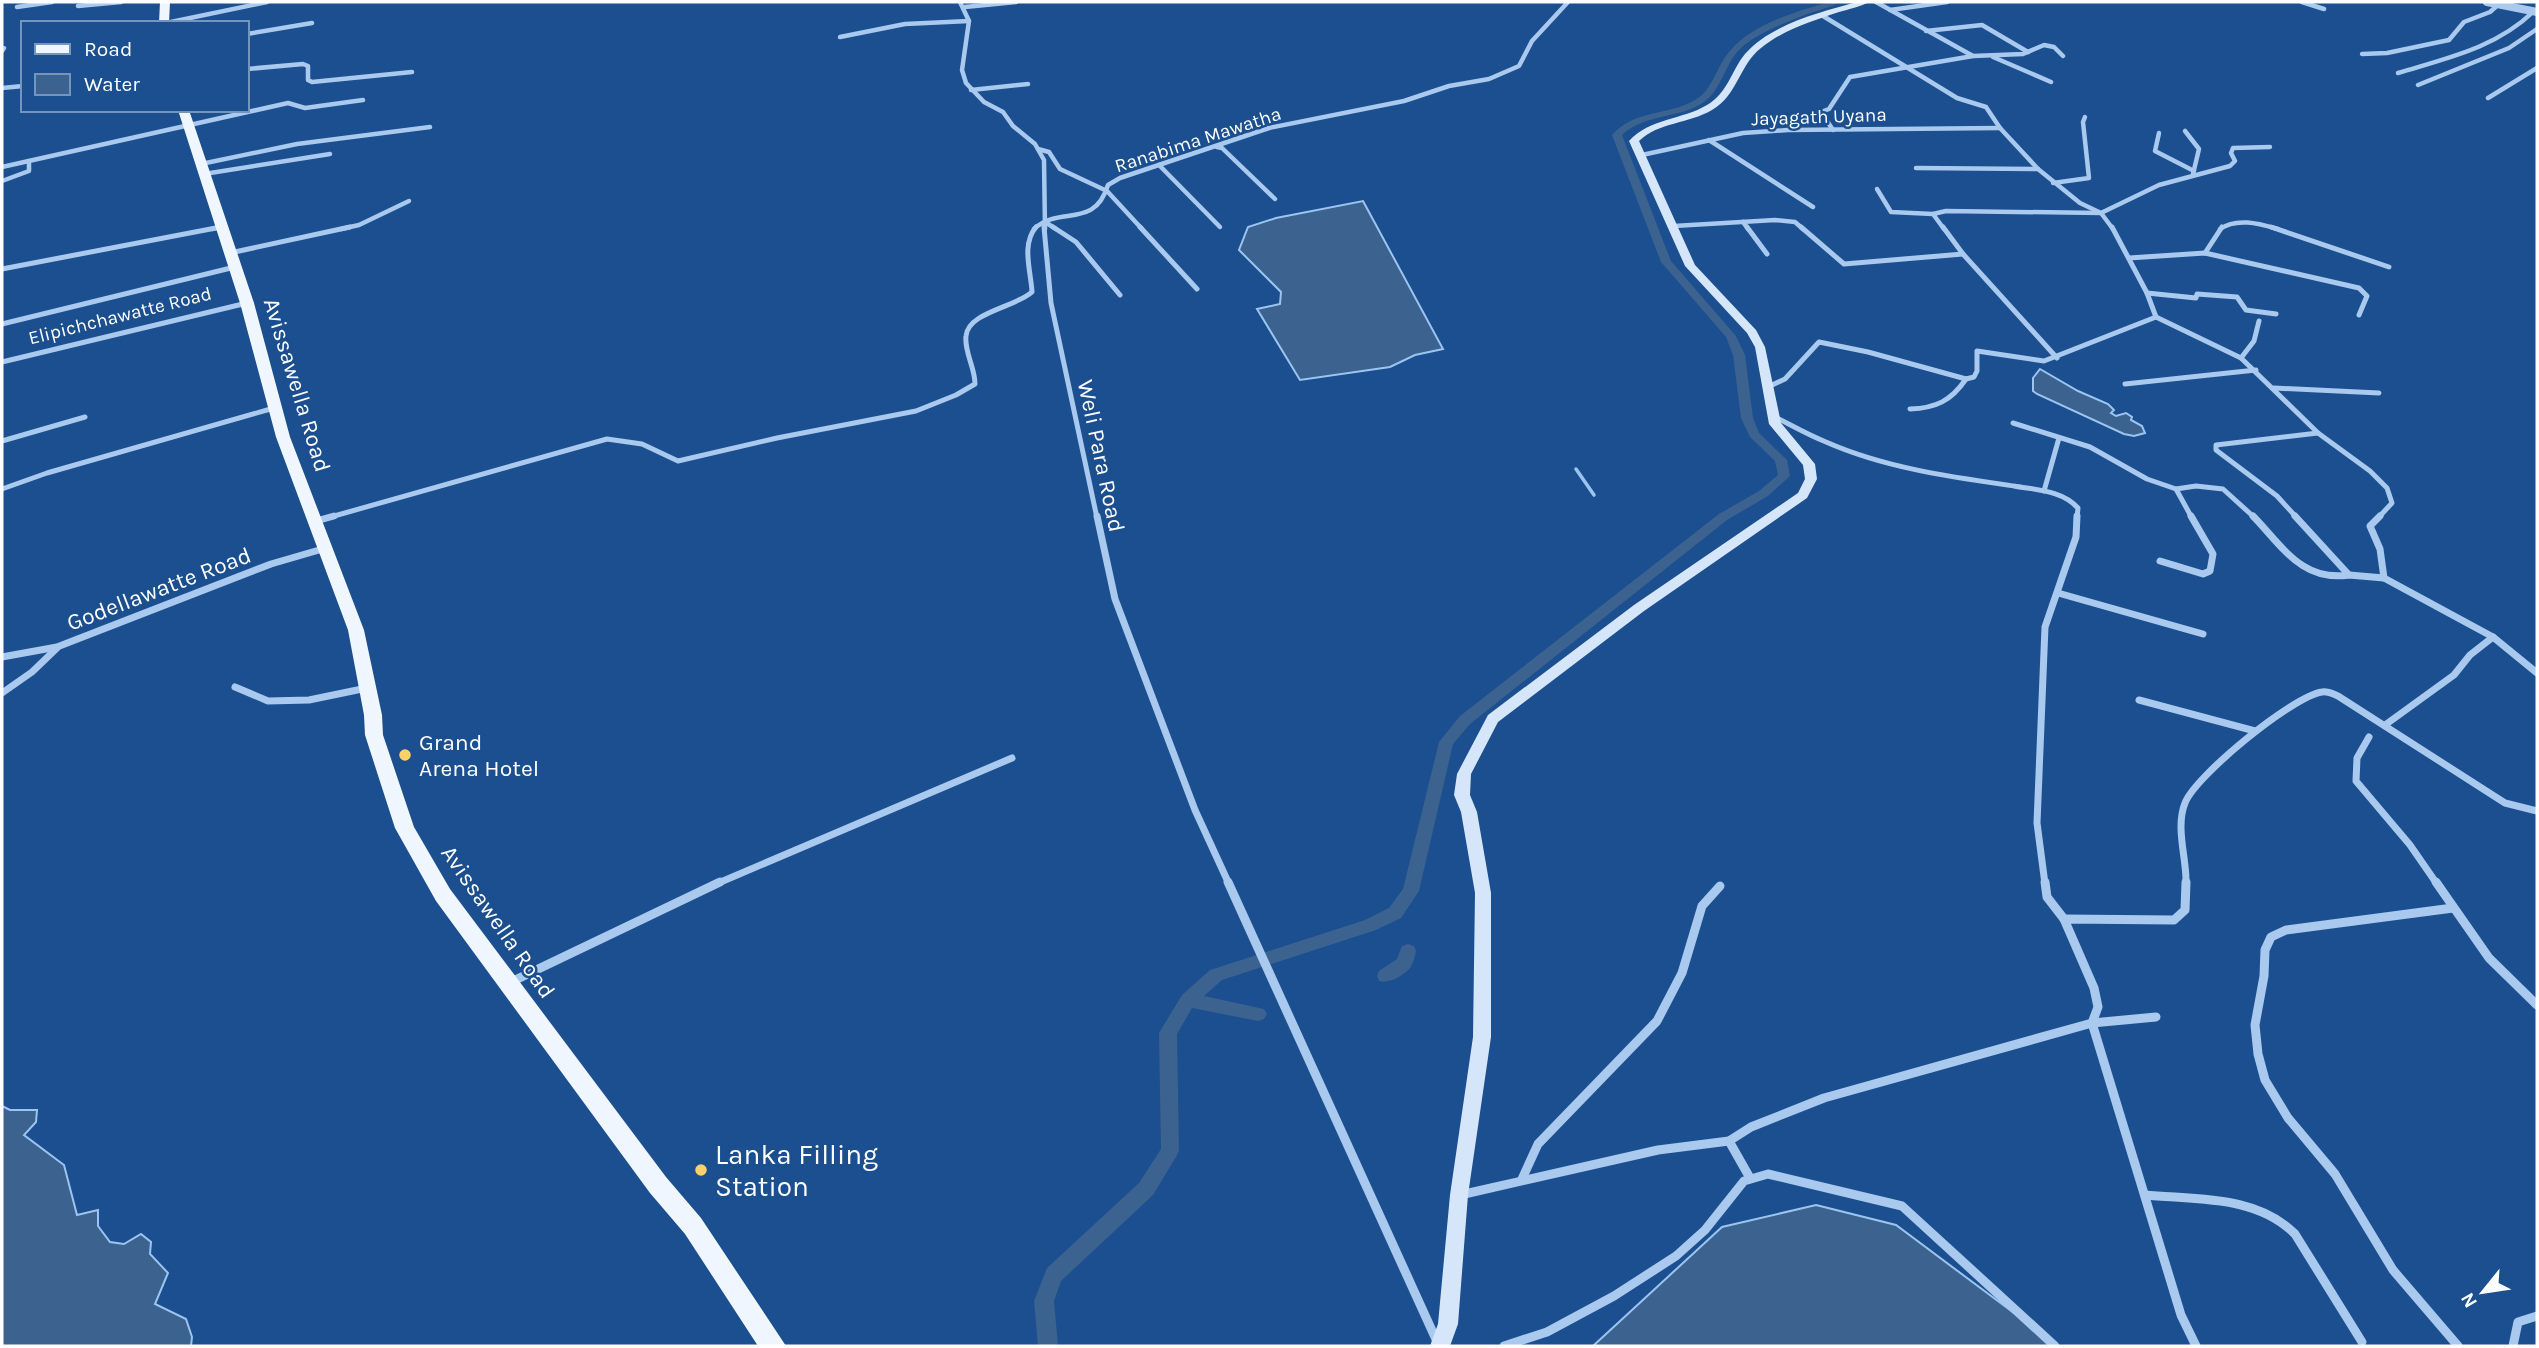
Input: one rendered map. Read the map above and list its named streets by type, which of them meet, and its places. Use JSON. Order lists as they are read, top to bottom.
{
  "streets": {
    "main road": ["Avissawella Road"],
    "street": [
      "Jayagath Uyana",
      "Ranabima Mawatha",
      "Elipichchawatte Road",
      "Weli Para Road",
      "Godellawatte Road"
    ]
  },
  "crossings": [
    ["Ranabima Mawatha", "Weli Para Road"],
    ["Elipichchawatte Road", "Avissawella Road"],
    ["Avissawella Road", "Godellawatte Road"]
  ],
  "places": ["Grand Arena Hotel", "Lanka Filling Station"],
  "legend": ["Road", "Water"],
  "north": "bottom left"
}
